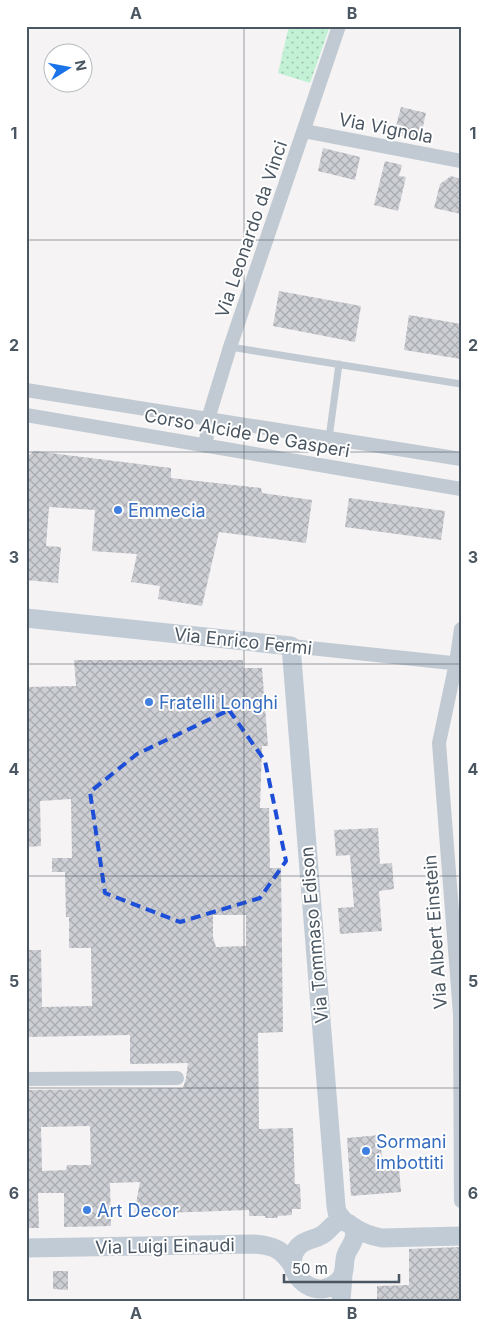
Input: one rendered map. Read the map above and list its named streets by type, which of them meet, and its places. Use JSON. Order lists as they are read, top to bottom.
{
  "streets": {
    "street": [
      "Via Vignola",
      "Via Leonardo da Vinci",
      "Corso Alcide De Gasperi",
      "Via Enrico Fermi",
      "Via Albert Einstein",
      "Via Tommaso Edison",
      "Via Luigi Einaudi"
    ]
  },
  "crossings": [
    ["Via Vignola", "Via Leonardo da Vinci"],
    ["Via Leonardo da Vinci", "Corso Alcide De Gasperi"],
    ["Via Enrico Fermi", "Via Albert Einstein"],
    ["Via Enrico Fermi", "Via Tommaso Edison"]
  ],
  "places": [
    "Emmecia",
    "Fratelli Longhi",
    "Sormani imbottiti",
    "Art Decor"
  ],
  "scale_bar": "50 m",
  "north": "right",
  "grid": {
    "columns": ["A", "B"],
    "rows": [
      "1",
      "2",
      "3",
      "4",
      "5",
      "6"
    ]
  }
}
